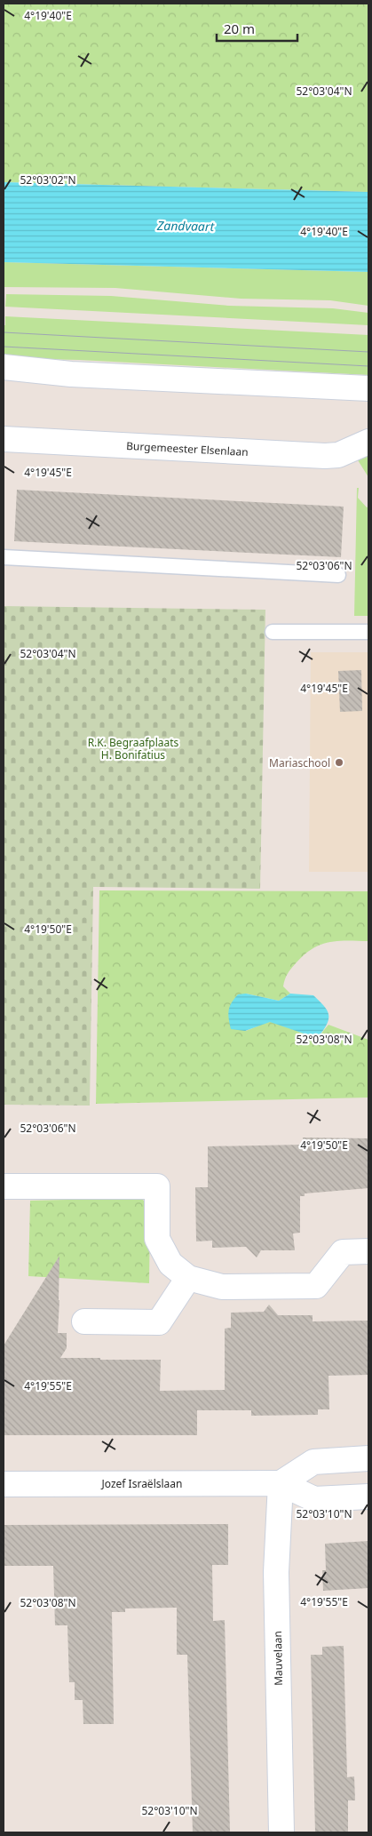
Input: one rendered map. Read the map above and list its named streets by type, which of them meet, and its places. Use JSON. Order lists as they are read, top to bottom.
{
  "streets": {
    "street": ["Burgemeester Elsenlaan", "Jozef Israëlslaan", "Mauvelaan"]
  },
  "crossings": [
    ["Jozef Israëlslaan", "Mauvelaan"]
  ],
  "water": ["Zandvaart"],
  "parks": ["R.K. Begraafplaats H. Bonifatius"],
  "places": ["Mariaschool"],
  "scale_bar": "20 m",
  "coordinates": [
    "4°19'40\"E",
    "52°03'04\"N",
    "52°03'02\"N",
    "4°19'45\"E",
    "52°03'06\"N",
    "4°19'50\"E",
    "52°03'08\"N",
    "4°19'55\"E",
    "52°03'10\"N"
  ]
}
